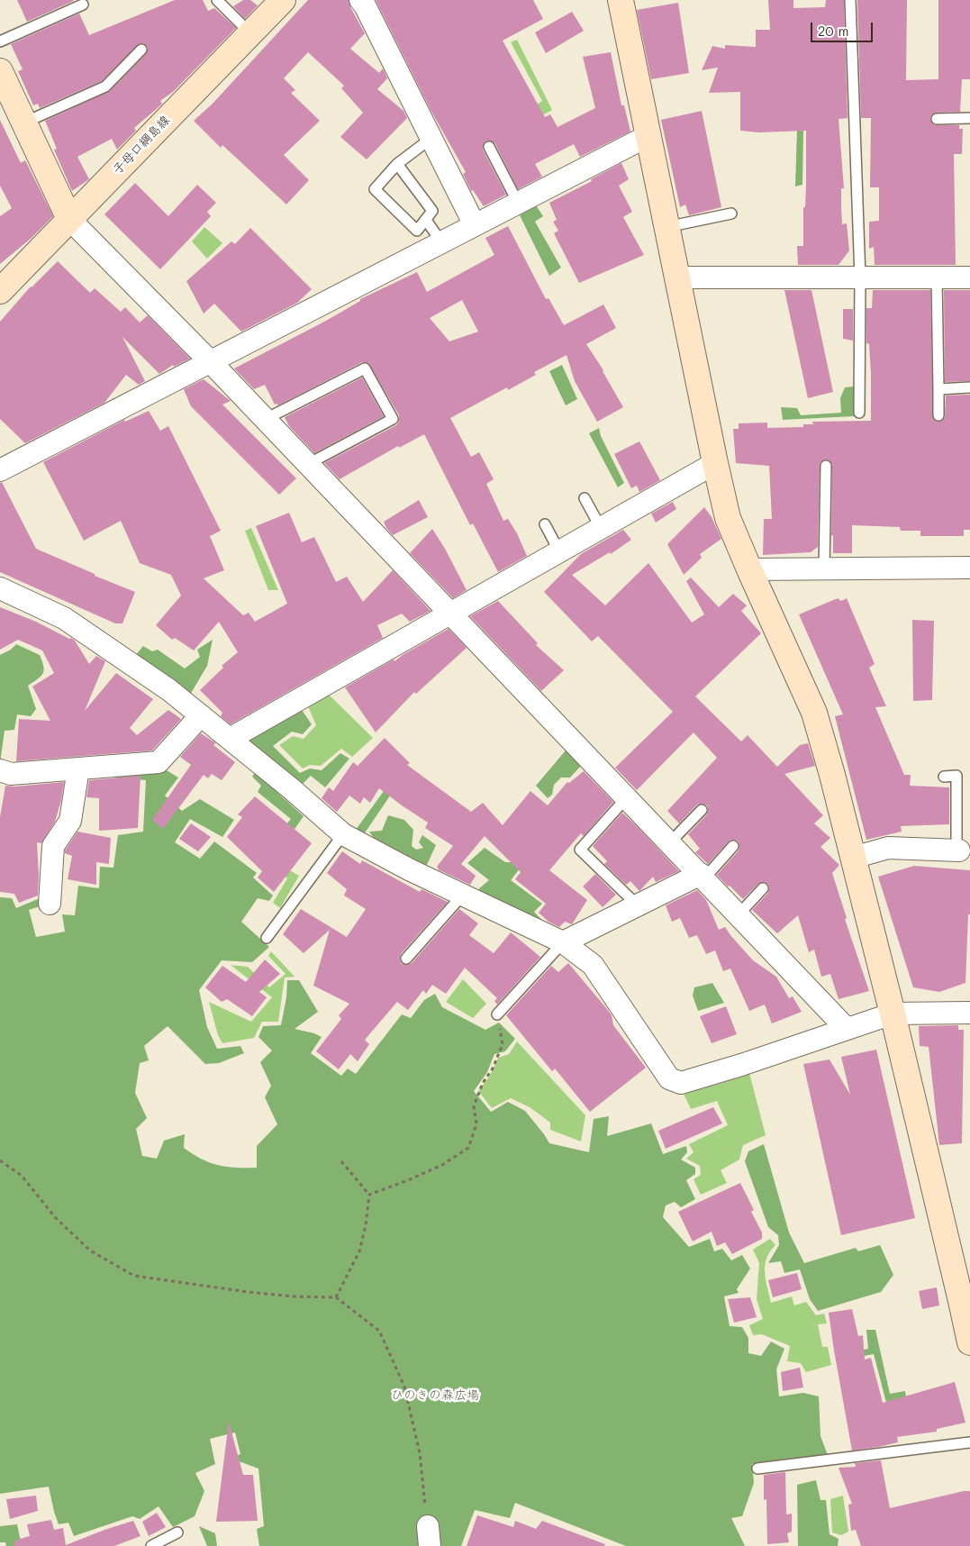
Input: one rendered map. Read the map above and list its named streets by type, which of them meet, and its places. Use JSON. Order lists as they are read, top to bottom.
{
  "streets": {
    "street": ["子母口綱島線"]
  },
  "parks": ["ひのきの森広場"],
  "scale_bar": "20 m"
}
